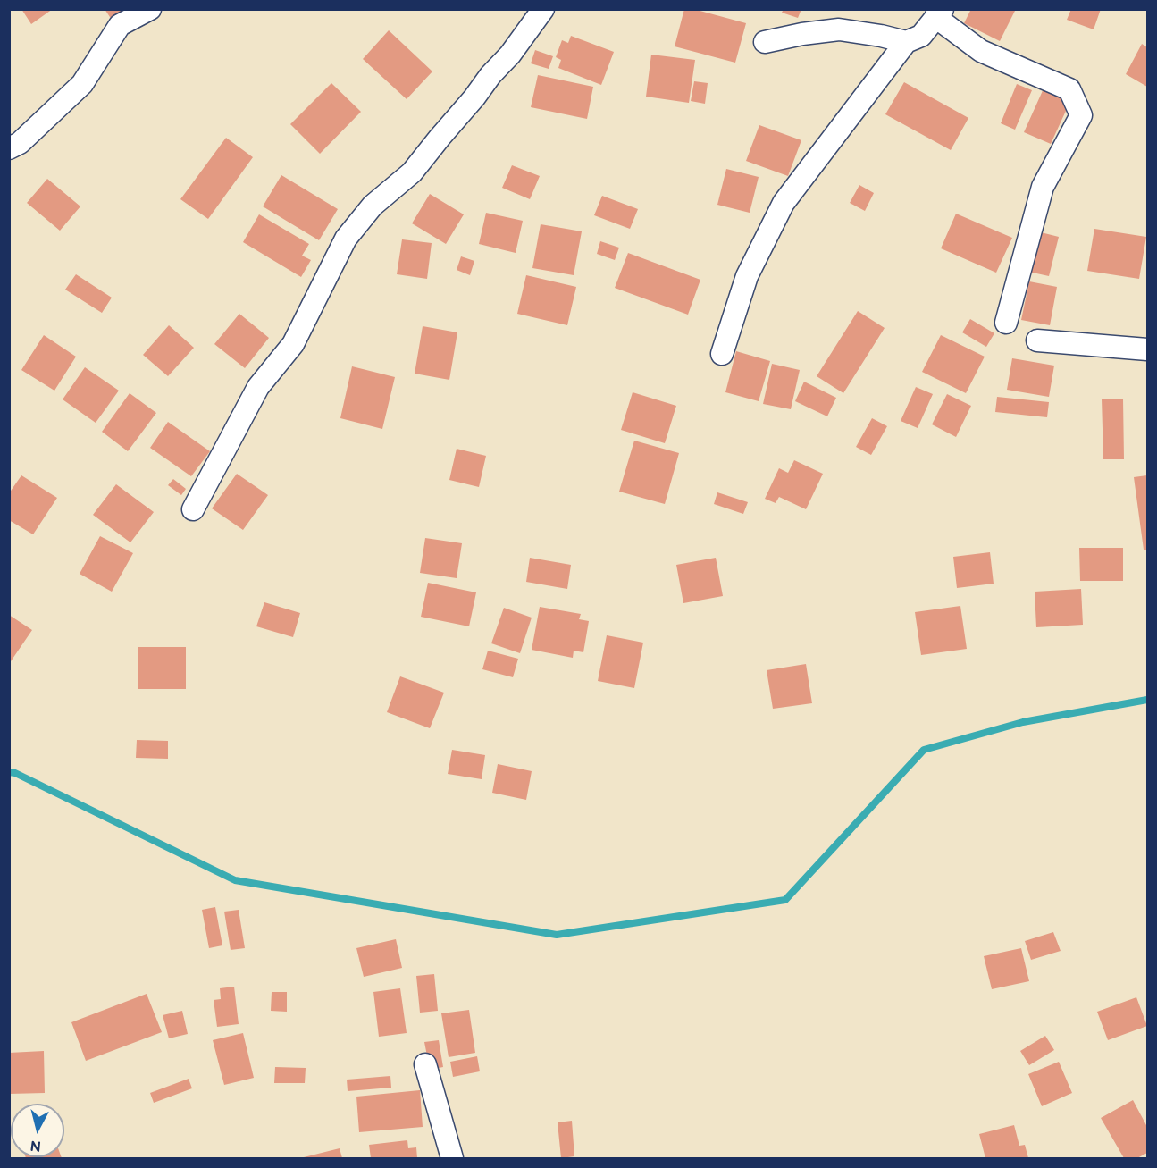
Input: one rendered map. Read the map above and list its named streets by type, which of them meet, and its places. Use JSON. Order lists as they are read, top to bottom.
{
  "north": "bottom"
}
